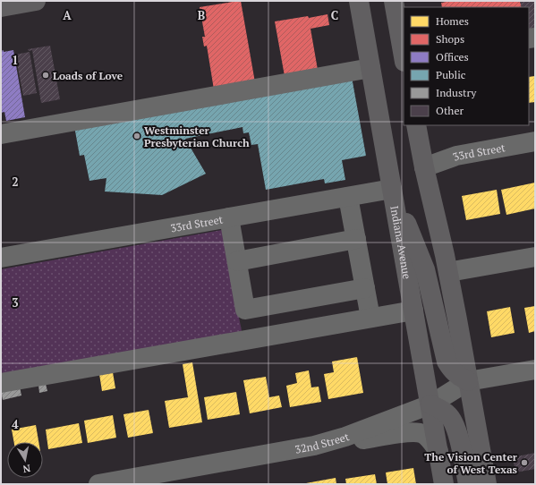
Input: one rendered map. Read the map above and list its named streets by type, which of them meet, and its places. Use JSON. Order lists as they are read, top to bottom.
{
  "streets": {
    "main road": ["Indiana Avenue"],
    "street": ["33rd Street", "32nd Street"]
  },
  "crossings": [
    ["33rd Street", "Indiana Avenue"],
    ["Indiana Avenue", "32nd Street"]
  ],
  "places": ["Loads of Love", "Westminster Presbyterian Church", "The Vision Center of West Texas"],
  "legend": [
    "Homes",
    "Shops",
    "Offices",
    "Public",
    "Industry",
    "Other"
  ],
  "north": "bottom",
  "grid": {
    "columns": ["A", "B", "C"],
    "rows": [
      "1",
      "2",
      "3",
      "4"
    ]
  }
}
